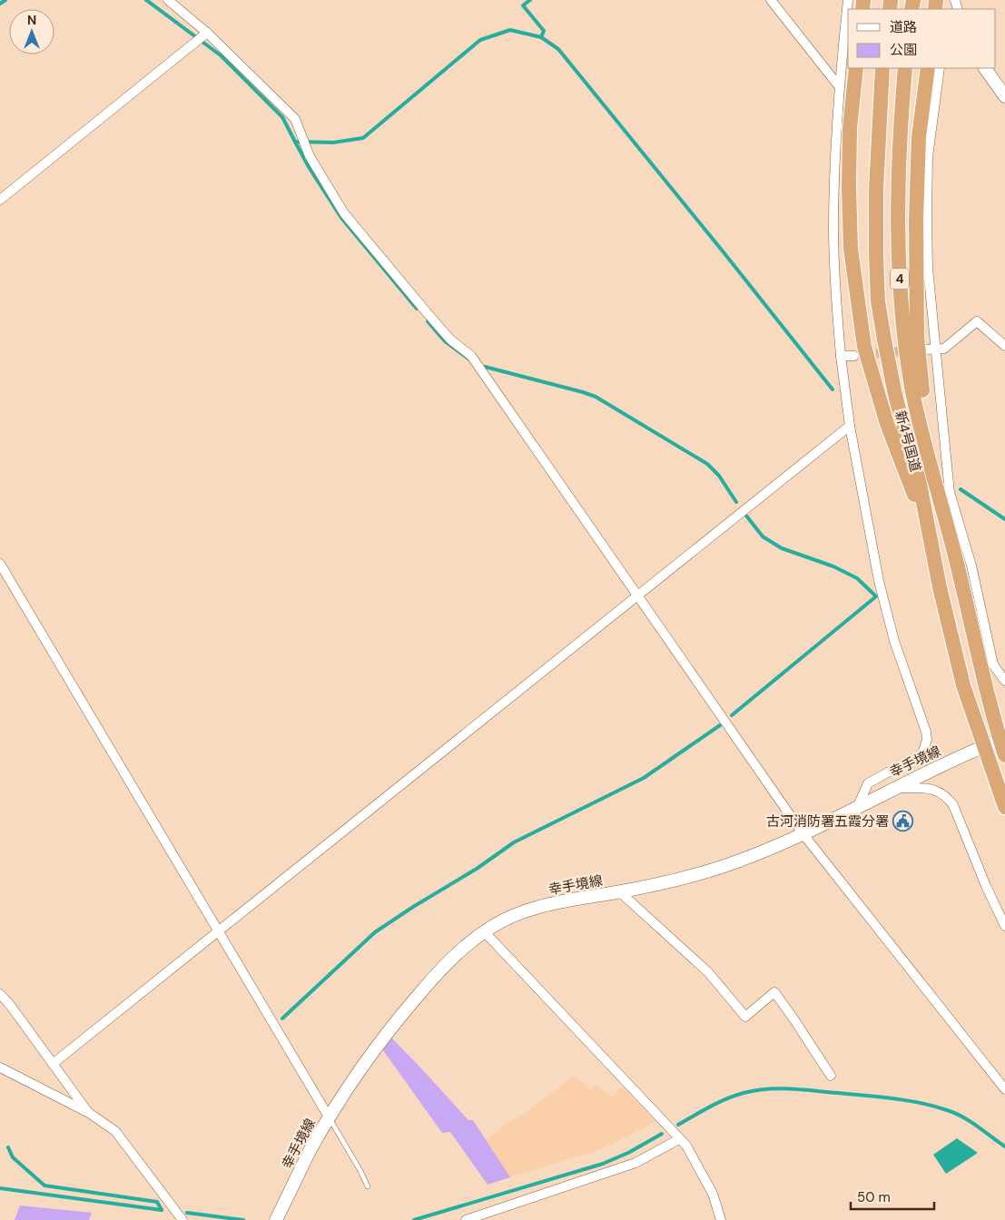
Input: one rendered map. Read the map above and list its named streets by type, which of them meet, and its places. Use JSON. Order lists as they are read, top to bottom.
{
  "streets": {
    "highway": ["4", "新4号国道"],
    "main road": ["幸手境線"]
  },
  "crossings": [
    ["新4号国道", "幸手境線"]
  ],
  "places": {
    "public building": ["古河消防署五霞分署"]
  },
  "legend": ["道路", "公園"],
  "scale_bar": "50 m",
  "north": "top"
}
